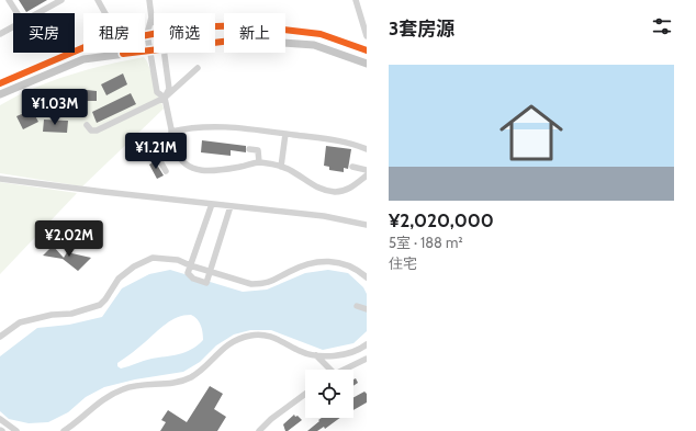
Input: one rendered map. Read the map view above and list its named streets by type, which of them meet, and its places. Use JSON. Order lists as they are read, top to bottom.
{
  "page": {
    "heading": "3套房源",
    "chip": [
      "买房",
      "租房",
      "筛选",
      "新上"
    ],
    "list": [
      {
        "name": "¥2,020,000",
        "note": "5室 · 188 m² · 住宅"
      }
    ],
    "price": ["¥1.03M", "¥1.21M", "¥2.02M"]
  }
}
